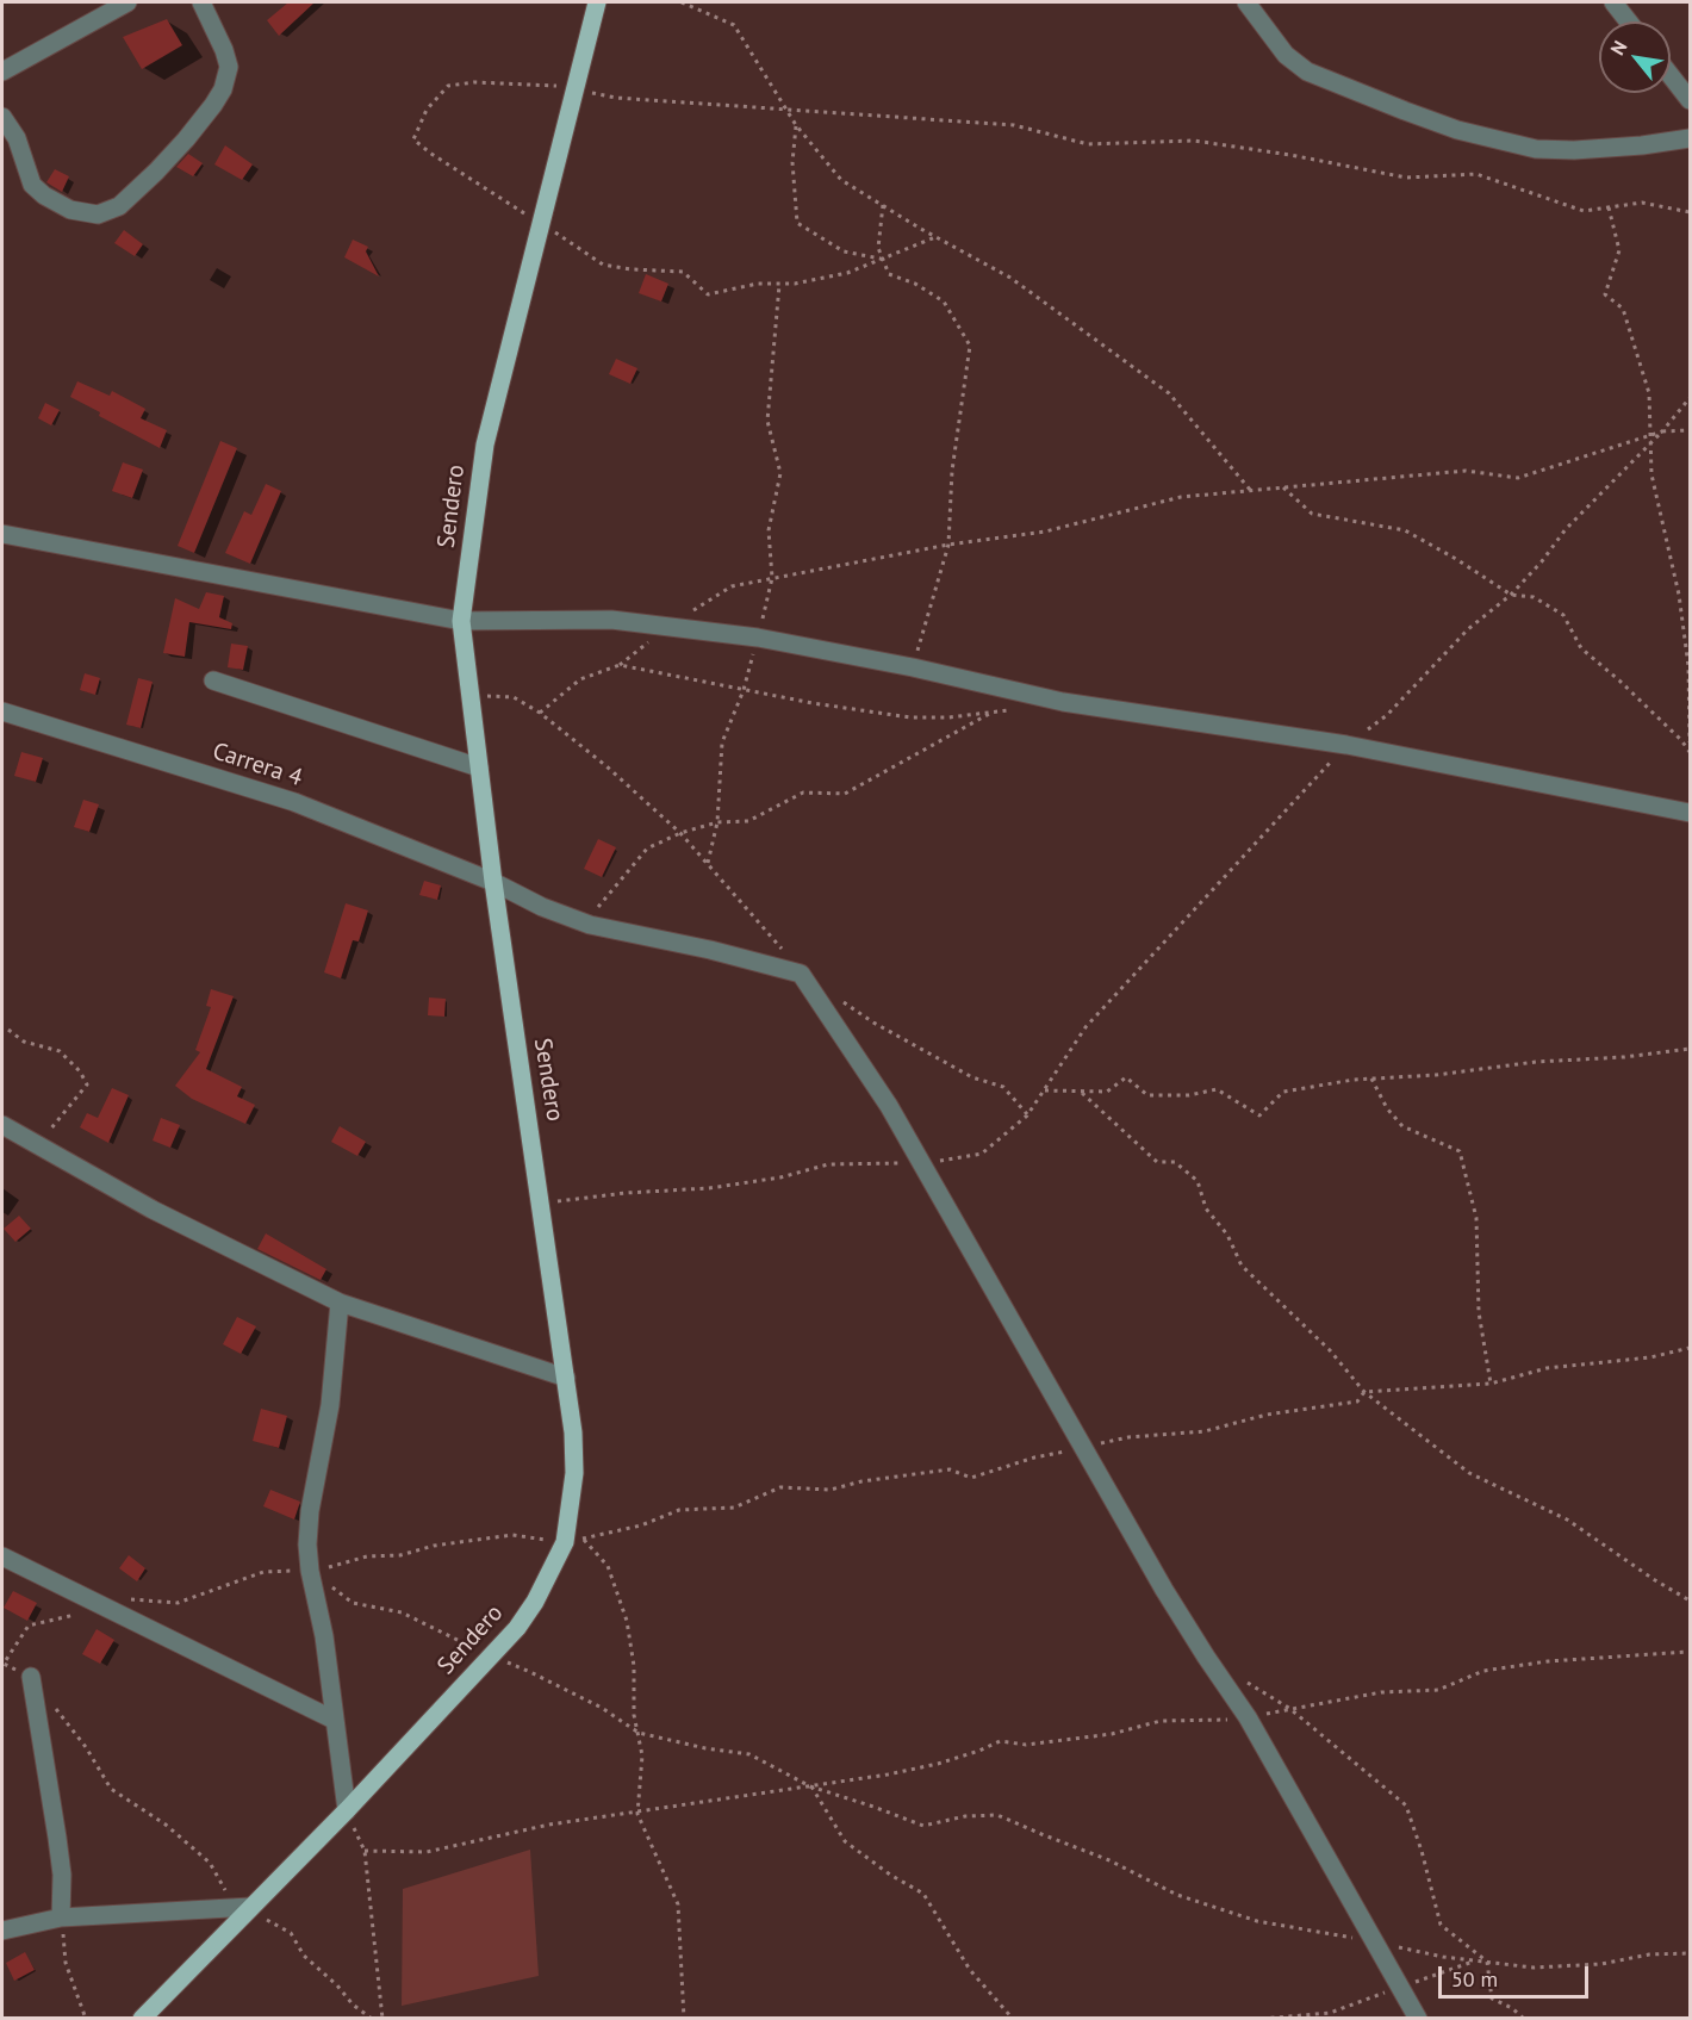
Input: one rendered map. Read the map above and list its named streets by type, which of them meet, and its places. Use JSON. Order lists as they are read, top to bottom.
{
  "streets": {
    "main road": ["Sendero"],
    "street": ["Carrera 4"]
  },
  "crossings": [
    ["Sendero", "Carrera 4"]
  ],
  "scale_bar": "50 m",
  "north": "top left"
}
